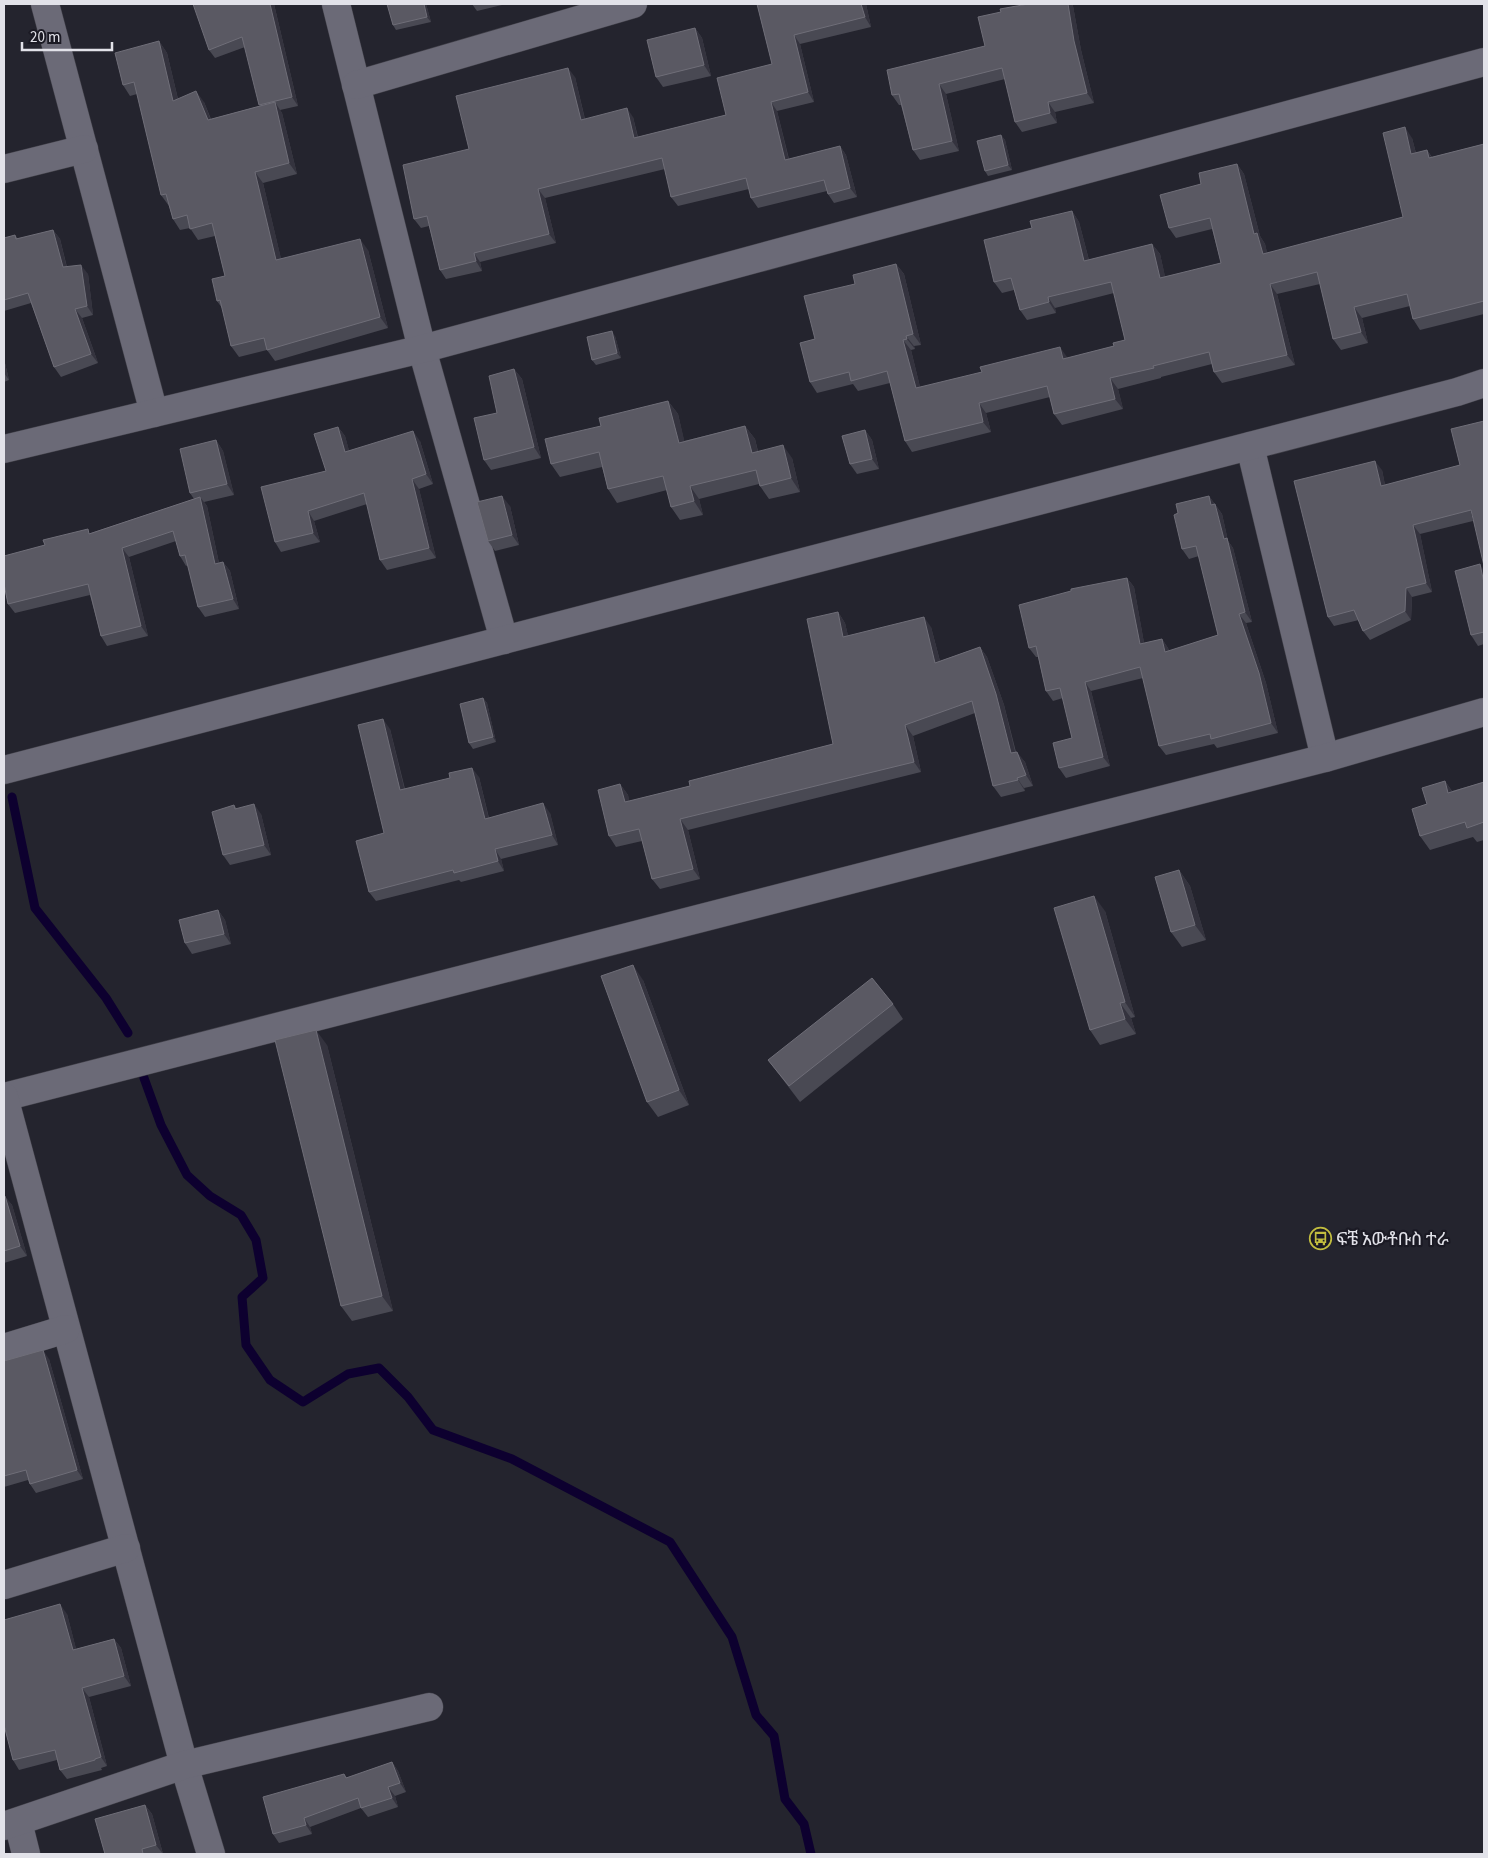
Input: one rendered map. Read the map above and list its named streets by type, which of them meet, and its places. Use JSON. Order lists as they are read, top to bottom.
{
  "places": {
    "bus stop": ["ፍቼ አውቶቡስ ተራ"]
  },
  "scale_bar": "20 m"
}
